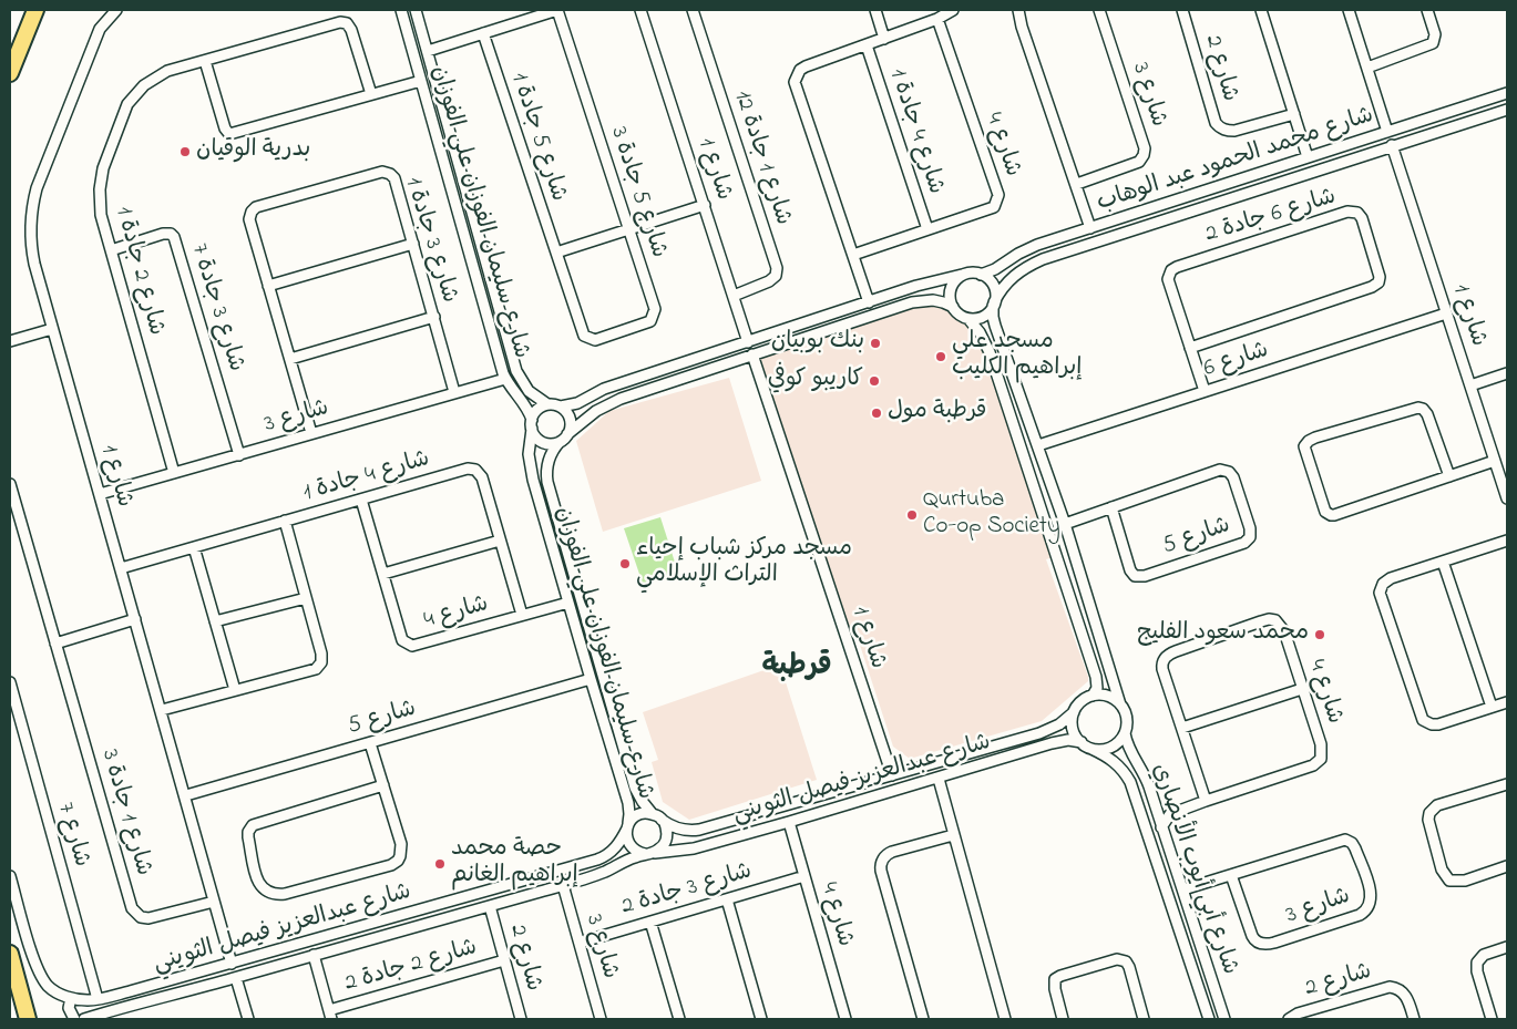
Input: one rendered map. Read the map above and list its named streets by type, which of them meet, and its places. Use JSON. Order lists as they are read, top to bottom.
{
  "streets": {
    "street": [
      "شارع 2",
      "شارع 3",
      "شارع 4 جادة 1",
      "شارع 5 جادة 1",
      "شارع 4",
      "شارع 1 جادة 12",
      "شارع محمد الحمود عبد الوهاب",
      "شارع 1",
      "شارع 5 جادة 3",
      "شارع سليمان الفوزان علي الفوزان",
      "شارع 6 جادة 2",
      "شارع 3 جادة 1",
      "شارع 2 جادة 1",
      "شارع 3 جادة 7",
      "شارع 6",
      "شارع 5",
      "شارع عبدالعزيز فيصل الثويني",
      "شارع 1 جادة 3",
      "شارع 7",
      "شارع أبي أيوب الأنصاري",
      "شارع 3 جادة 2",
      "شارع 2 جادة 2"
    ]
  },
  "crossings": [
    ["شارع 2", "شارع عبدالعزيز فيصل الثويني"],
    ["شارع 2", "شارع 2 جادة 2"],
    ["شارع 3", "شارع 1"],
    ["شارع 3", "شارع سليمان الفوزان علي الفوزان"],
    ["شارع 3", "شارع 3 جادة 1"],
    ["شارع 3", "شارع 2 جادة 1"],
    ["شارع 3", "شارع 3 جادة 7"],
    ["شارع 3", "شارع عبدالعزيز فيصل الثويني"],
    ["شارع 3", "شارع أبي أيوب الأنصاري"],
    ["شارع 3", "شارع 3 جادة 2"],
    ["شارع 4 جادة 1", "شارع 4"],
    ["شارع 4 جادة 1", "شارع 1"],
    ["شارع 5 جادة 1", "شارع 5 جادة 3"],
    ["شارع 4", "شارع سليمان الفوزان علي الفوزان"],
    ["شارع 4", "شارع عبدالعزيز فيصل الثويني"],
    ["شارع 4", "شارع 3 جادة 2"],
    ["شارع 1 جادة 12", "شارع 1"],
    ["شارع محمد الحمود عبد الوهاب", "شارع 1"],
    ["شارع 1", "شارع 6"],
    ["شارع 1", "شارع 5"],
    ["شارع 1", "شارع عبدالعزيز فيصل الثويني"],
    ["شارع 1", "شارع 1 جادة 3"],
    ["شارع سليمان الفوزان علي الفوزان", "شارع 5"],
    ["شارع سليمان الفوزان علي الفوزان", "شارع عبدالعزيز فيصل الثويني"],
    ["شارع 6 جادة 2", "شارع 6"],
    ["شارع 2 جادة 1", "شارع 3 جادة 7"],
    ["شارع عبدالعزيز فيصل الثويني", "شارع 7"],
    ["شارع عبدالعزيز فيصل الثويني", "شارع أبي أيوب الأنصاري"]
  ],
  "districts": ["قرطبة"],
  "places": [
    "بدرية الوقيان",
    "بنك بوبيان",
    "مسجد علي إبراهيم الكليب",
    "كاريبو كوفي",
    "قرطبة مول",
    "Qurtuba Co-op Society",
    "مسجد مركز شباب إحياء التراث الإسلامي",
    "محمد سعود الفليج",
    "حصة محمد إبراهيم الغانم"
  ]
}
